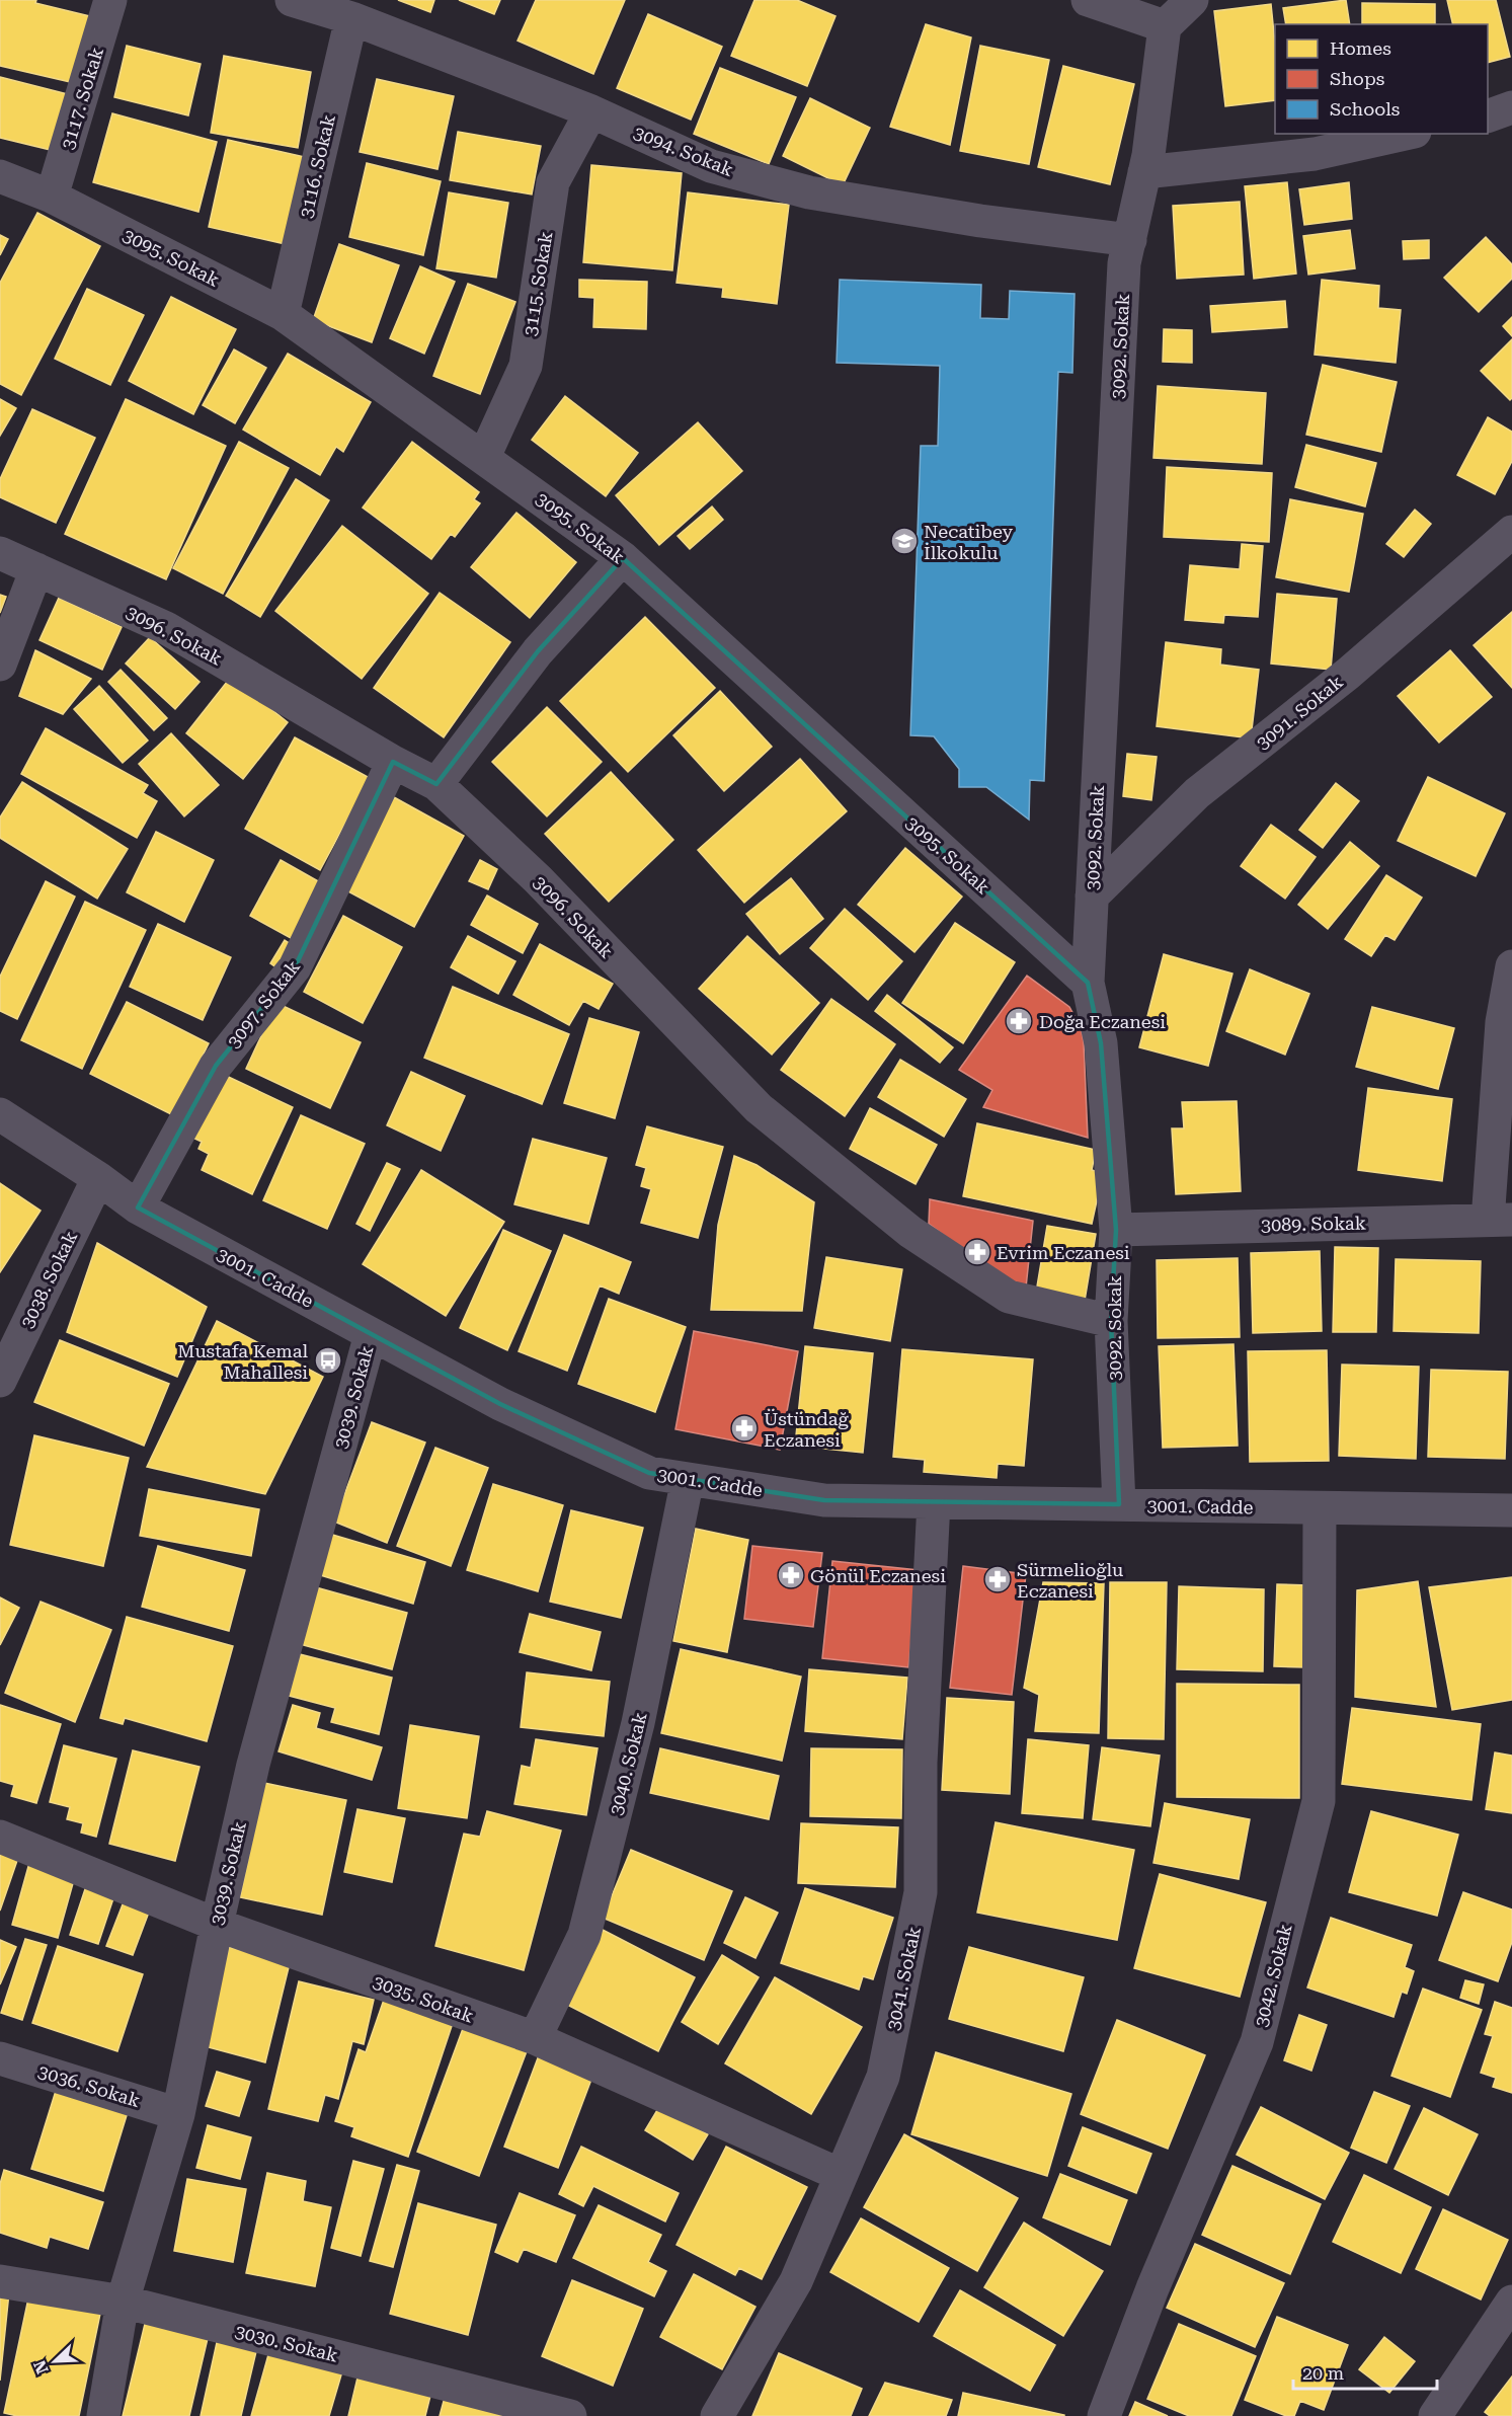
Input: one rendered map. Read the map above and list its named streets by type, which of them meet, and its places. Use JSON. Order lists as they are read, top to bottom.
{
  "streets": {
    "street": [
      "3117. Sokak",
      "3094. Sokak",
      "3116. Sokak",
      "3095. Sokak",
      "3115. Sokak",
      "3092. Sokak",
      "3096. Sokak",
      "3091. Sokak",
      "3097. Sokak",
      "3089. Sokak",
      "3001. Cadde",
      "3038. Sokak",
      "3039. Sokak",
      "3040. Sokak",
      "3042. Sokak",
      "3041. Sokak",
      "3035. Sokak",
      "3036. Sokak",
      "3030. Sokak"
    ]
  },
  "crossings": [
    ["3117. Sokak", "3095. Sokak"],
    ["3094. Sokak", "3116. Sokak"],
    ["3094. Sokak", "3115. Sokak"],
    ["3094. Sokak", "3092. Sokak"],
    ["3116. Sokak", "3095. Sokak"],
    ["3095. Sokak", "3115. Sokak"],
    ["3095. Sokak", "3092. Sokak"],
    ["3092. Sokak", "3096. Sokak"],
    ["3092. Sokak", "3091. Sokak"],
    ["3092. Sokak", "3089. Sokak"],
    ["3092. Sokak", "3001. Cadde"],
    ["3096. Sokak", "3097. Sokak"],
    ["3097. Sokak", "3001. Cadde"],
    ["3001. Cadde", "3038. Sokak"],
    ["3001. Cadde", "3039. Sokak"],
    ["3001. Cadde", "3040. Sokak"],
    ["3001. Cadde", "3042. Sokak"],
    ["3001. Cadde", "3041. Sokak"],
    ["3039. Sokak", "3035. Sokak"],
    ["3039. Sokak", "3036. Sokak"],
    ["3039. Sokak", "3030. Sokak"],
    ["3040. Sokak", "3035. Sokak"],
    ["3041. Sokak", "3035. Sokak"]
  ],
  "places": {
    "school or university": ["Necatibey İlkokulu"],
    "pharmacy": [
      "Doğa Eczanesi",
      "Evrim Eczanesi",
      "Üstündağ Eczanesi",
      "Gönül Eczanesi",
      "Sürmelioğlu Eczanesi"
    ],
    "bus stop": ["Mustafa Kemal Mahallesi"]
  },
  "legend": ["Homes", "Shops", "Schools"],
  "scale_bar": "20 m",
  "north": "bottom left"
}
